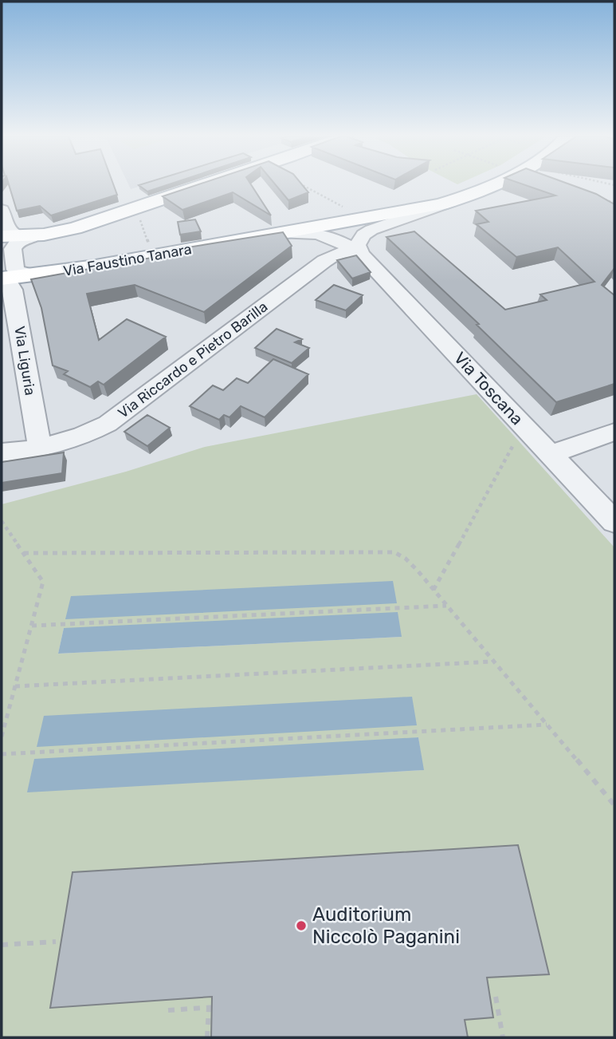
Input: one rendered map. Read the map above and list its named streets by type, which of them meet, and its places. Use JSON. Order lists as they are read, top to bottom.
{
  "streets": {
    "main road": ["Via Faustino Tanara"],
    "street": ["Via Riccardo e Pietro Barilla", "Via Liguria", "Via Toscana"]
  },
  "crossings": [
    ["Via Faustino Tanara", "Via Liguria"],
    ["Via Faustino Tanara", "Via Toscana"],
    ["Via Riccardo e Pietro Barilla", "Via Liguria"],
    ["Via Riccardo e Pietro Barilla", "Via Toscana"]
  ],
  "places": ["Auditorium Niccolò Paganini"]
}
